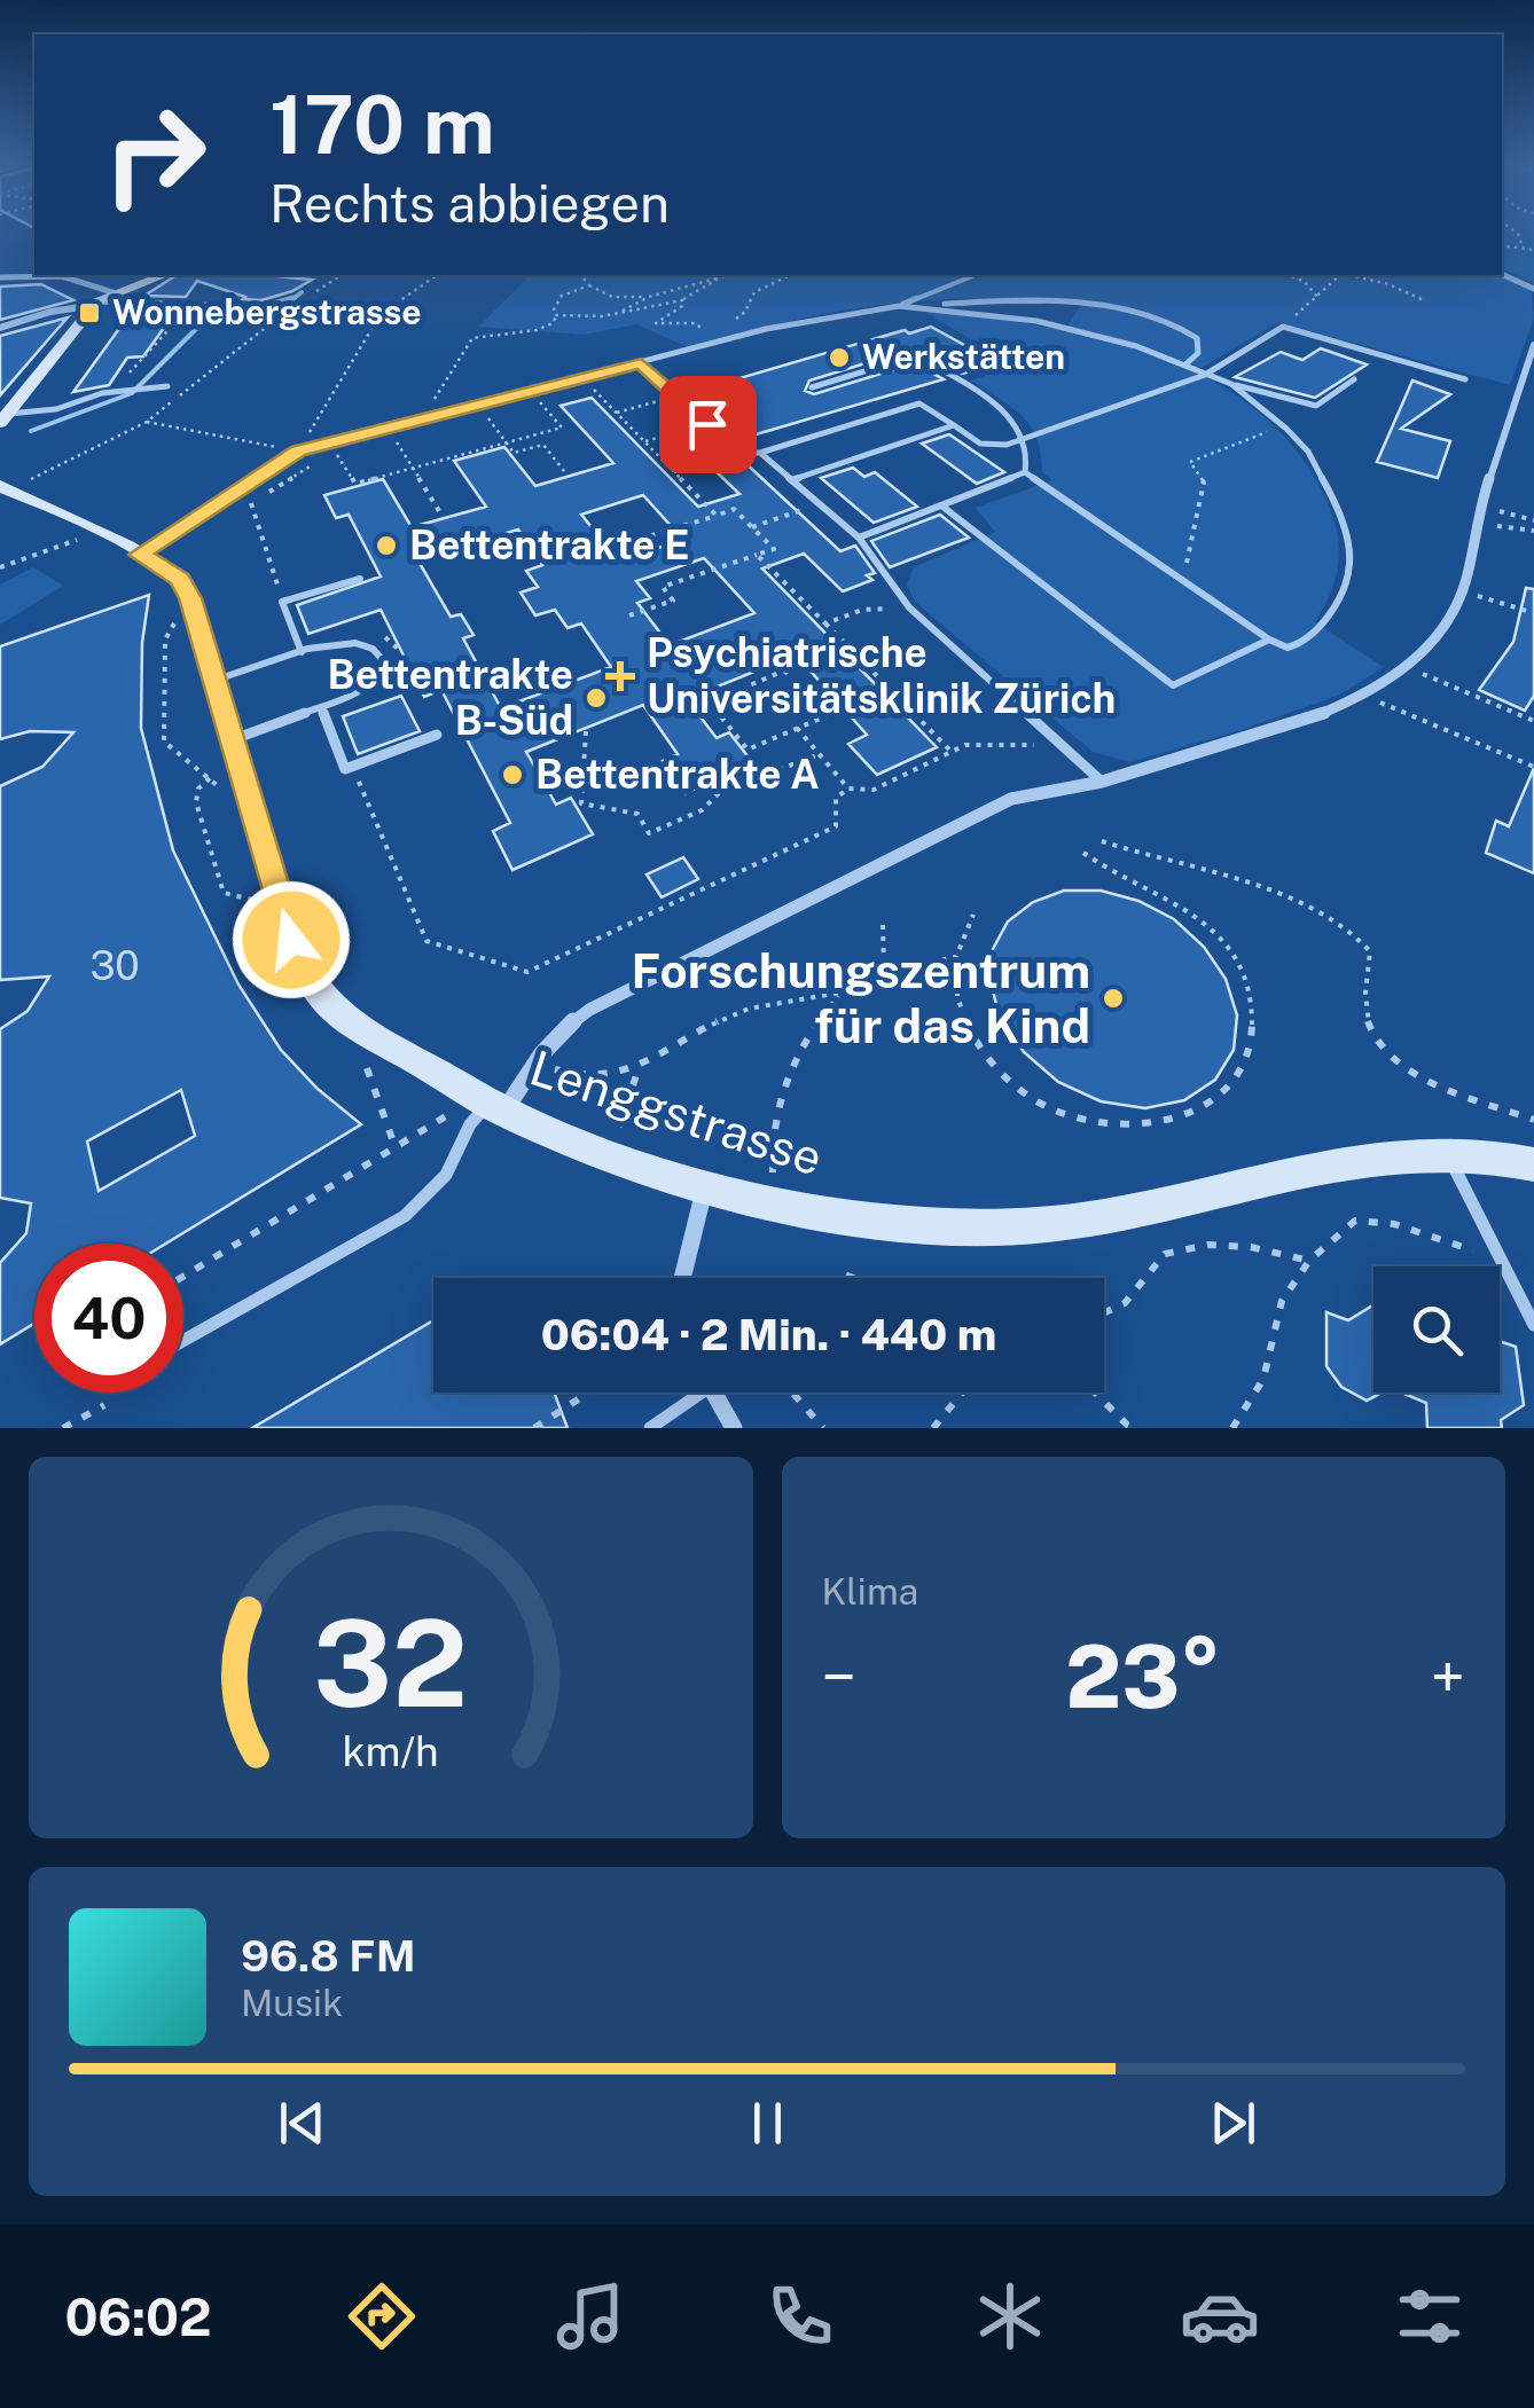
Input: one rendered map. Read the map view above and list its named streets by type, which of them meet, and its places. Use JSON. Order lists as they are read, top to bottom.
{
  "streets": {
    "street": ["Lenggstrasse"]
  },
  "places": {
    "transit": ["Wonnebergstrasse"],
    "other": [
      "Werkstätten",
      "Bettentrakte E",
      "Bettentrakte B-Süd",
      "Bettentrakte A",
      "Forschungszentrum für das Kind"
    ],
    "health": ["Psychiatrische Universitätsklinik Zürich"]
  },
  "house_numbers": ["30"],
  "page": {
    "turn": ["170 m", "Rechts abbiegen"],
    "limit": "40",
    "trip": "06:04 · 2 Min. · 440 m",
    "tile": "Klima",
    "heat": ["−", "23°", "+"],
    "song": ["96.8 FM", "Musik"],
    "tabs": "06:02",
    "gauge": ["32", "km/h"]
  }
}
